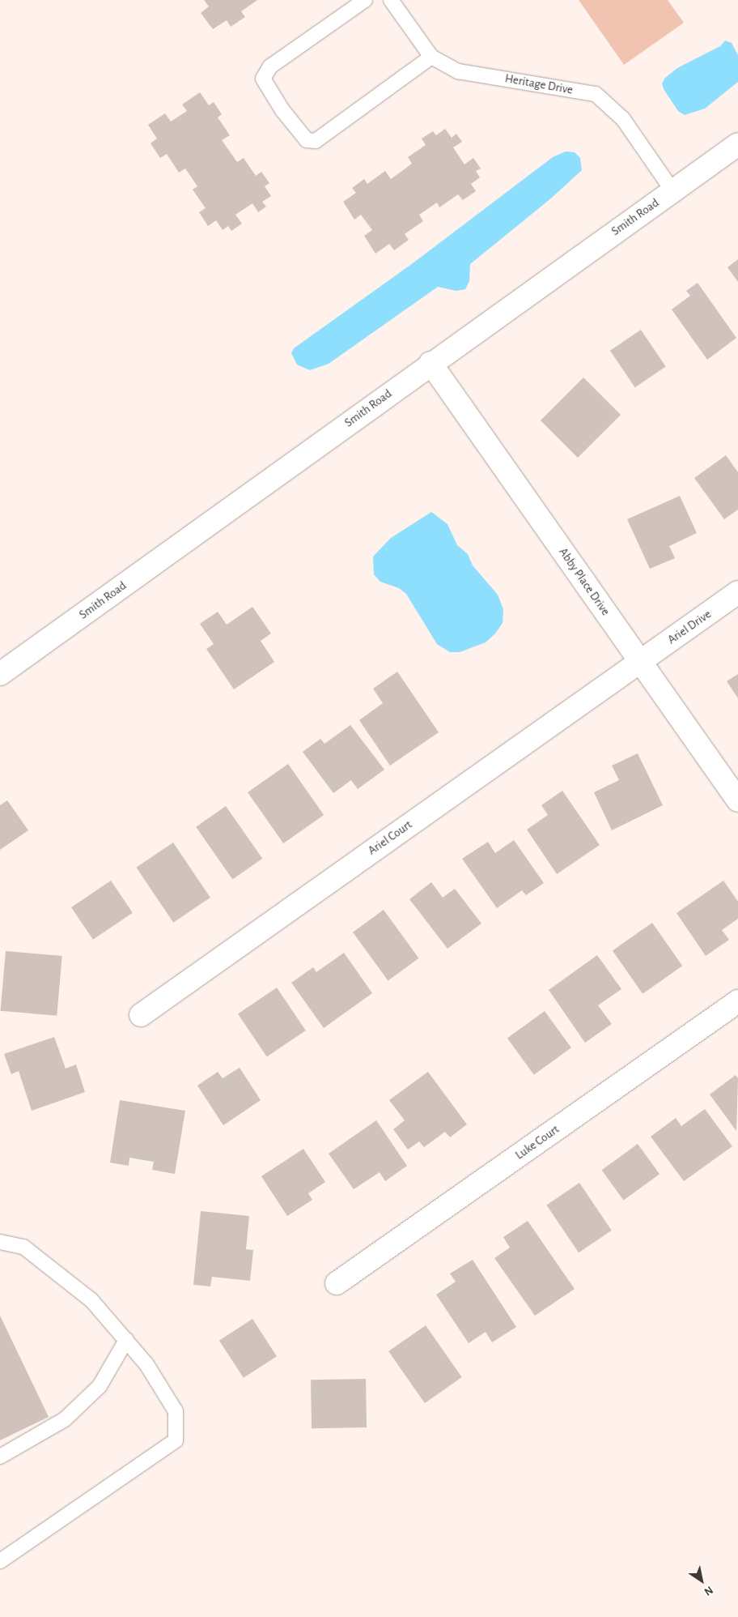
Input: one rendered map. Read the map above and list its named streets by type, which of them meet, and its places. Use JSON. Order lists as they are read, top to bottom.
{
  "streets": {
    "street": [
      "Smith Road",
      "Abby Place Drive",
      "Ariel Drive",
      "Ariel Court",
      "Luke Court"
    ],
    "lane": ["Heritage Drive"]
  },
  "crossings": [
    ["Heritage Drive", "Smith Road"],
    ["Smith Road", "Abby Place Drive"],
    ["Abby Place Drive", "Ariel Drive"],
    ["Abby Place Drive", "Ariel Court"],
    ["Ariel Drive", "Ariel Court"]
  ],
  "north": "bottom right"
}
